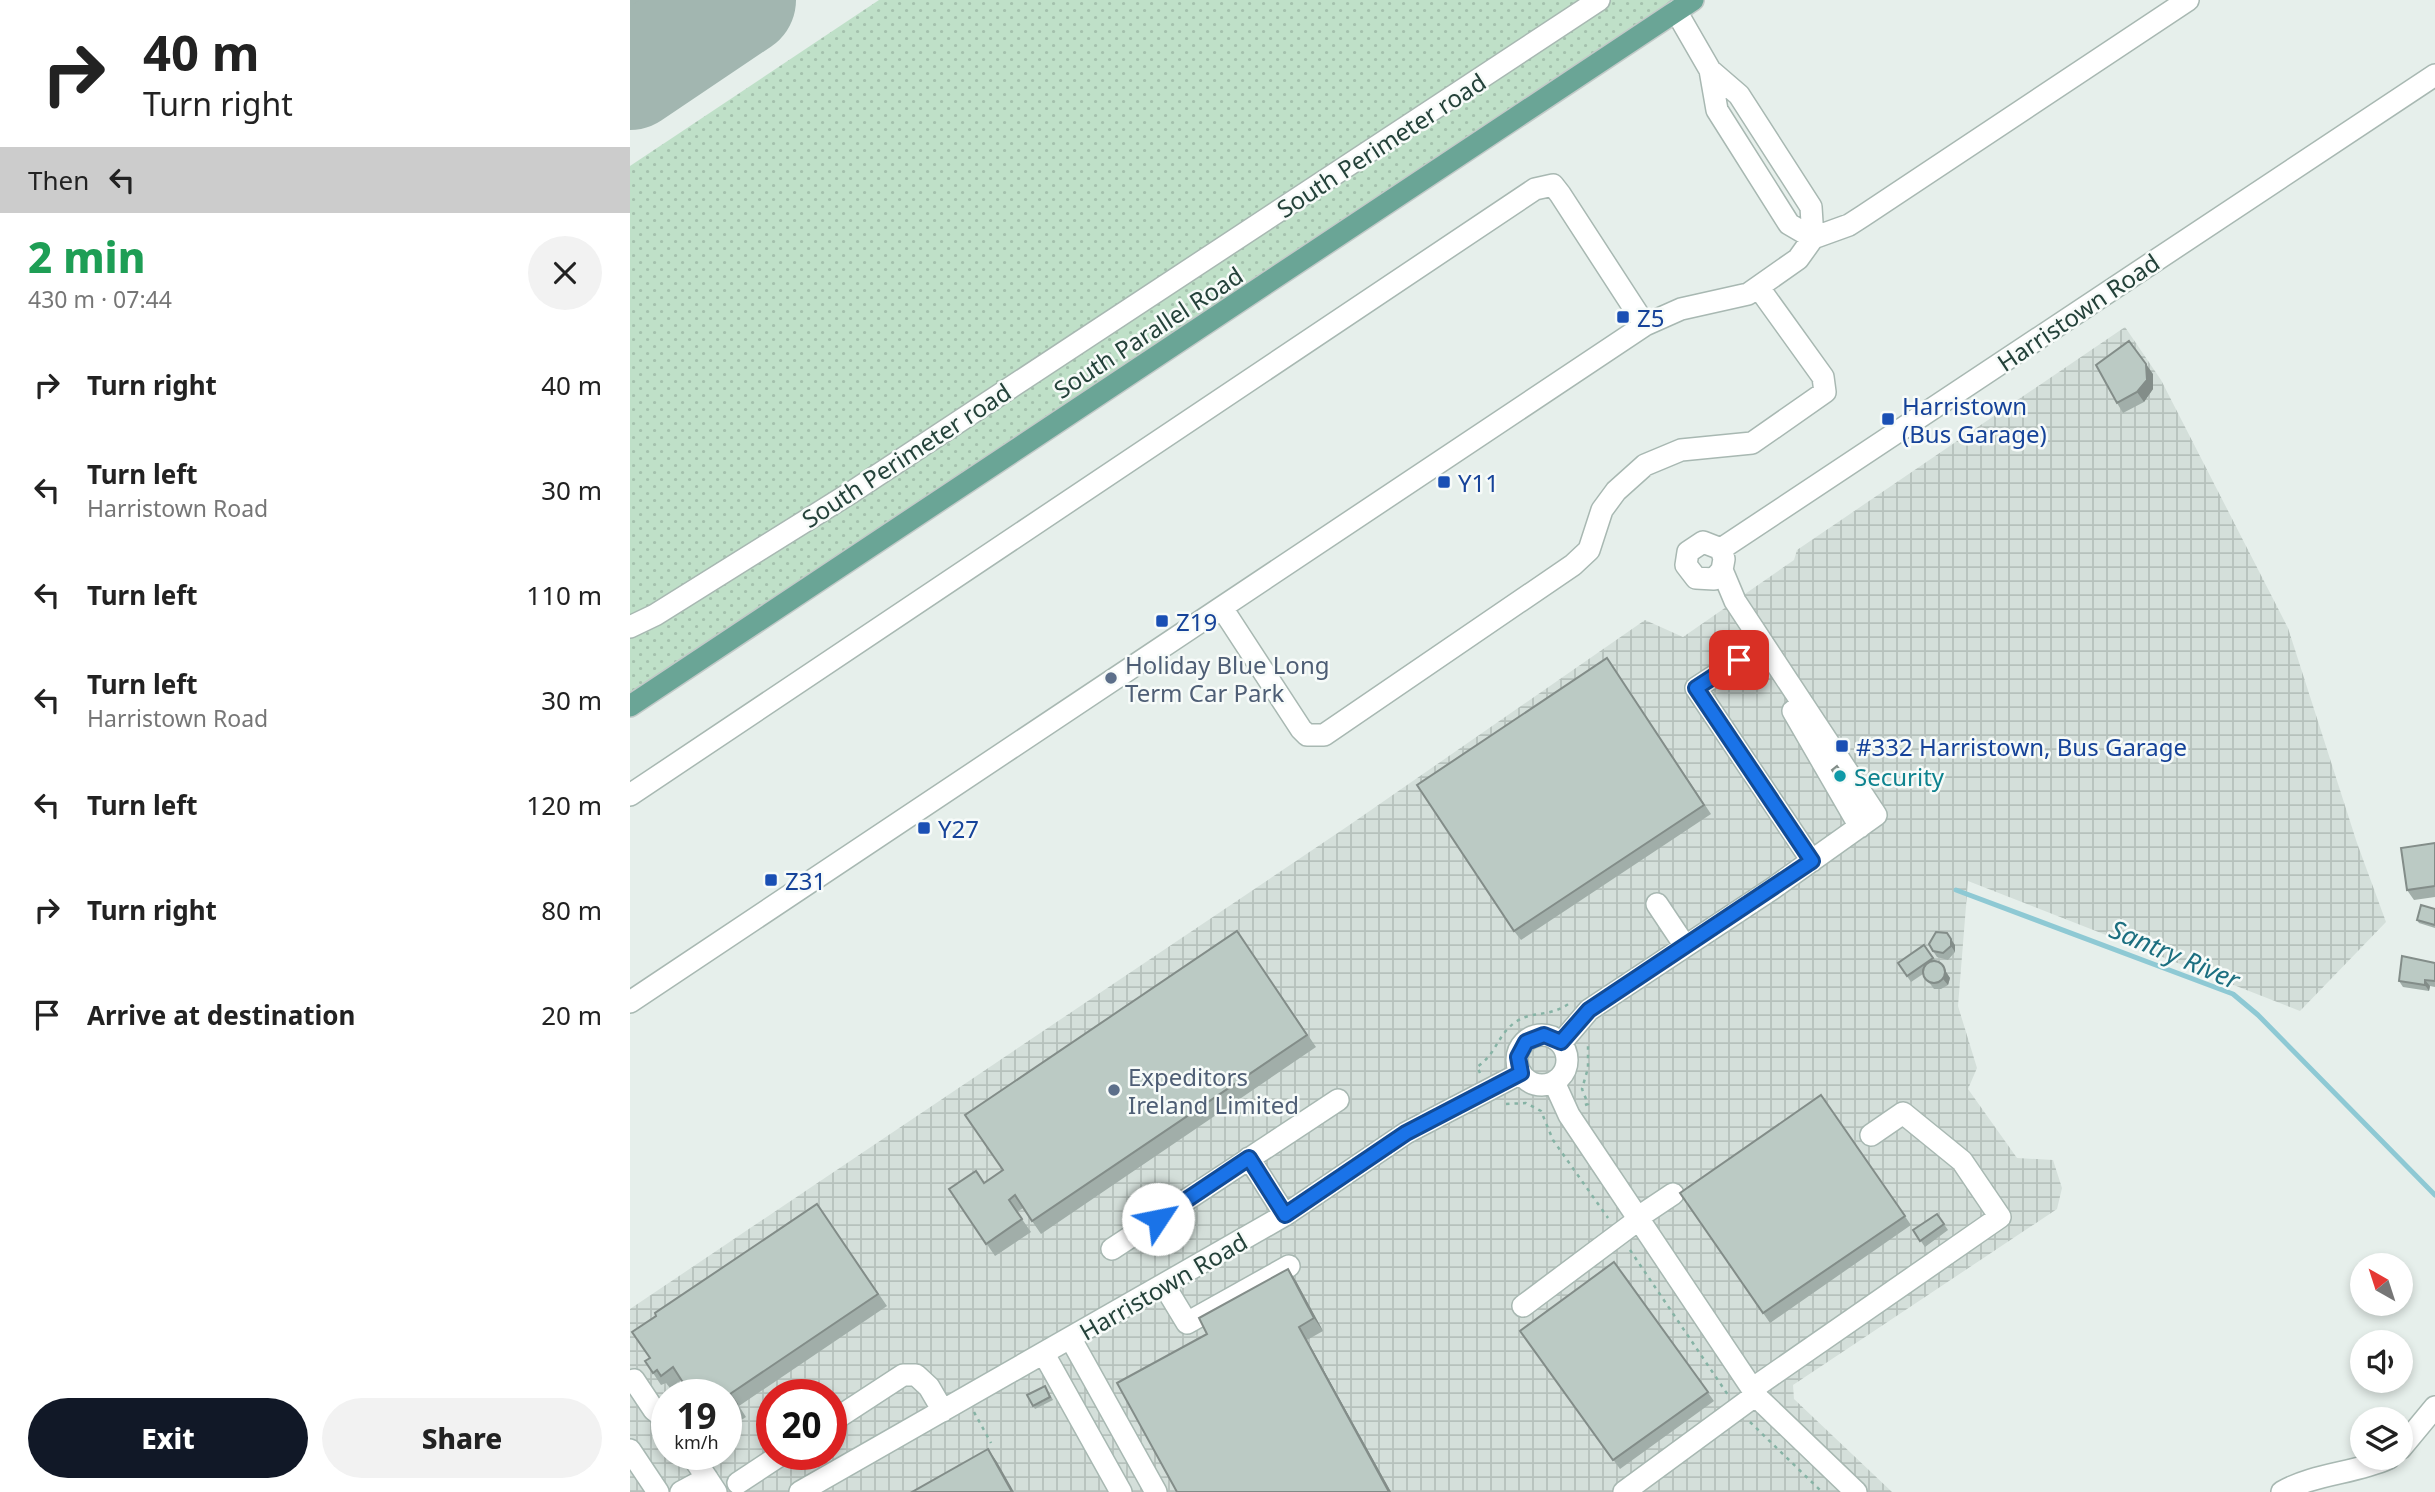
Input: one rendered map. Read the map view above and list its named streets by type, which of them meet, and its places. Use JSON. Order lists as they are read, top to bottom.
{
  "streets": {
    "main road": ["South Parallel Road"],
    "street": ["South Perimeter road", "Harristown Road"]
  },
  "water": ["Santry River"],
  "places": {
    "transit": [
      "Z5",
      "Harristown (Bus Garage)",
      "Y11",
      "Z19",
      "#332 Harristown, Bus Garage",
      "Y27",
      "Z31"
    ],
    "other": ["Holiday Blue Long Term Car Park", "Security", "Expeditors Ireland Limited"]
  },
  "north": "top left",
  "page": {
    "turn": ["40 m", "Turn right"],
    "then": "Then",
    "heading": ["2 min", "430 m · 07:44"],
    "list": [
      {
        "name": "Turn right",
        "value": "40 m"
      },
      {
        "name": "Turn left",
        "note": "Harristown Road",
        "value": "30 m"
      },
      {
        "name": "Turn left",
        "value": "110 m"
      },
      {
        "name": "Turn left",
        "note": "Harristown Road",
        "value": "30 m"
      },
      {
        "name": "Turn left",
        "value": "120 m"
      },
      {
        "name": "Turn right",
        "value": "80 m"
      },
      {
        "name": "Arrive at destination",
        "value": "20 m"
      }
    ],
    "speed": "19 km/h",
    "limit": "20",
    "buttons": ["Exit", "Share"]
  }
}
